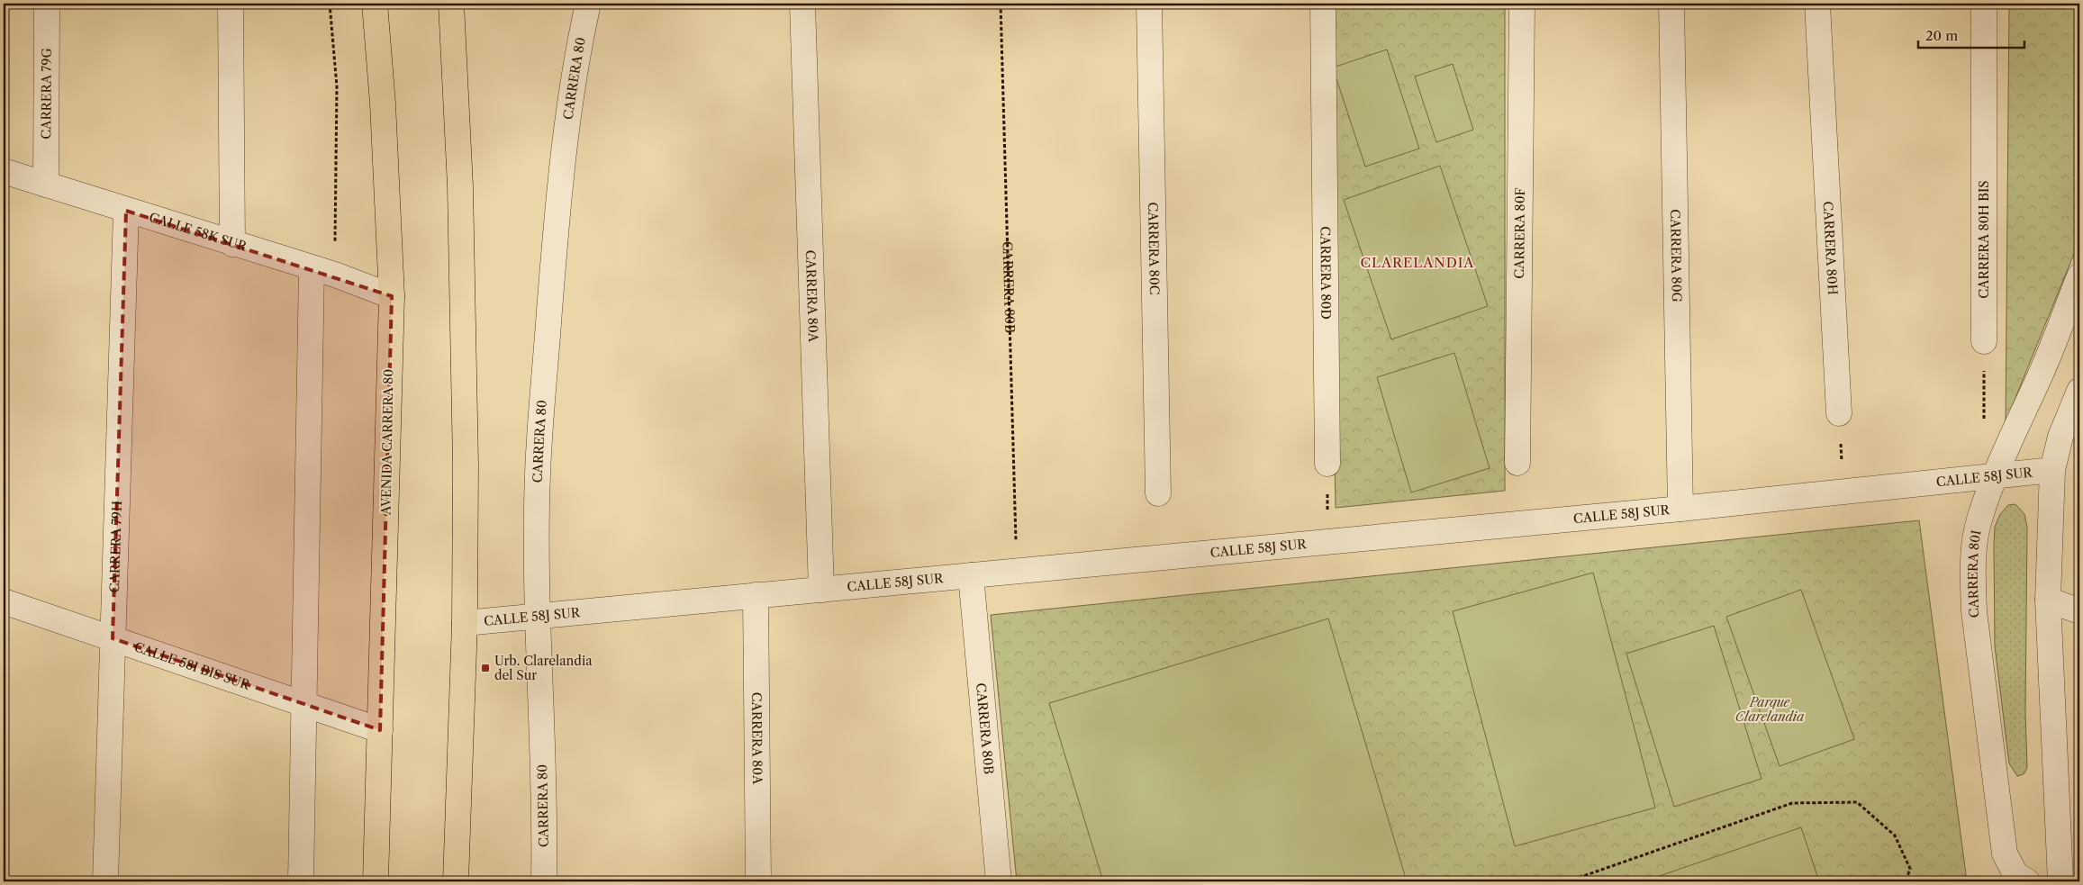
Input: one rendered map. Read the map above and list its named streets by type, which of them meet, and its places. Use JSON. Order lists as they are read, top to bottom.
{
  "streets": {
    "main road": ["AVENIDA CARRERA 80"],
    "street": [
      "CARRERA 80",
      "CARRERA 79G",
      "CALLE 58K SUR",
      "CARRERA 80F",
      "CARRERA 80H BIS",
      "CARRERA 80C",
      "CARRERA 80H",
      "CARRERA 80G",
      "CARRERA 80D",
      "CARRERA 80B",
      "CARRERA 80A",
      "CALLE 58J SUR",
      "CARRERA 79H",
      "CARRERA 80I",
      "CALLE 58I BIS SUR"
    ]
  },
  "crossings": [
    ["CARRERA 80", "CALLE 58J SUR"],
    ["CARRERA 79G", "CALLE 58K SUR"],
    ["CALLE 58K SUR", "AVENIDA CARRERA 80"],
    ["CALLE 58K SUR", "CARRERA 79H"],
    ["CARRERA 80G", "CALLE 58J SUR"],
    ["CARRERA 80B", "CALLE 58J SUR"],
    ["CARRERA 80A", "CALLE 58J SUR"],
    ["AVENIDA CARRERA 80", "CALLE 58I BIS SUR"],
    ["CALLE 58J SUR", "CARRERA 80I"],
    ["CARRERA 79H", "CALLE 58I BIS SUR"]
  ],
  "districts": ["CLARELANDIA"],
  "parks": ["Parque Clarelandia"],
  "places": {
    "transit": ["Urb. Clarelandia del Sur"]
  },
  "scale_bar": "20 m"
}
